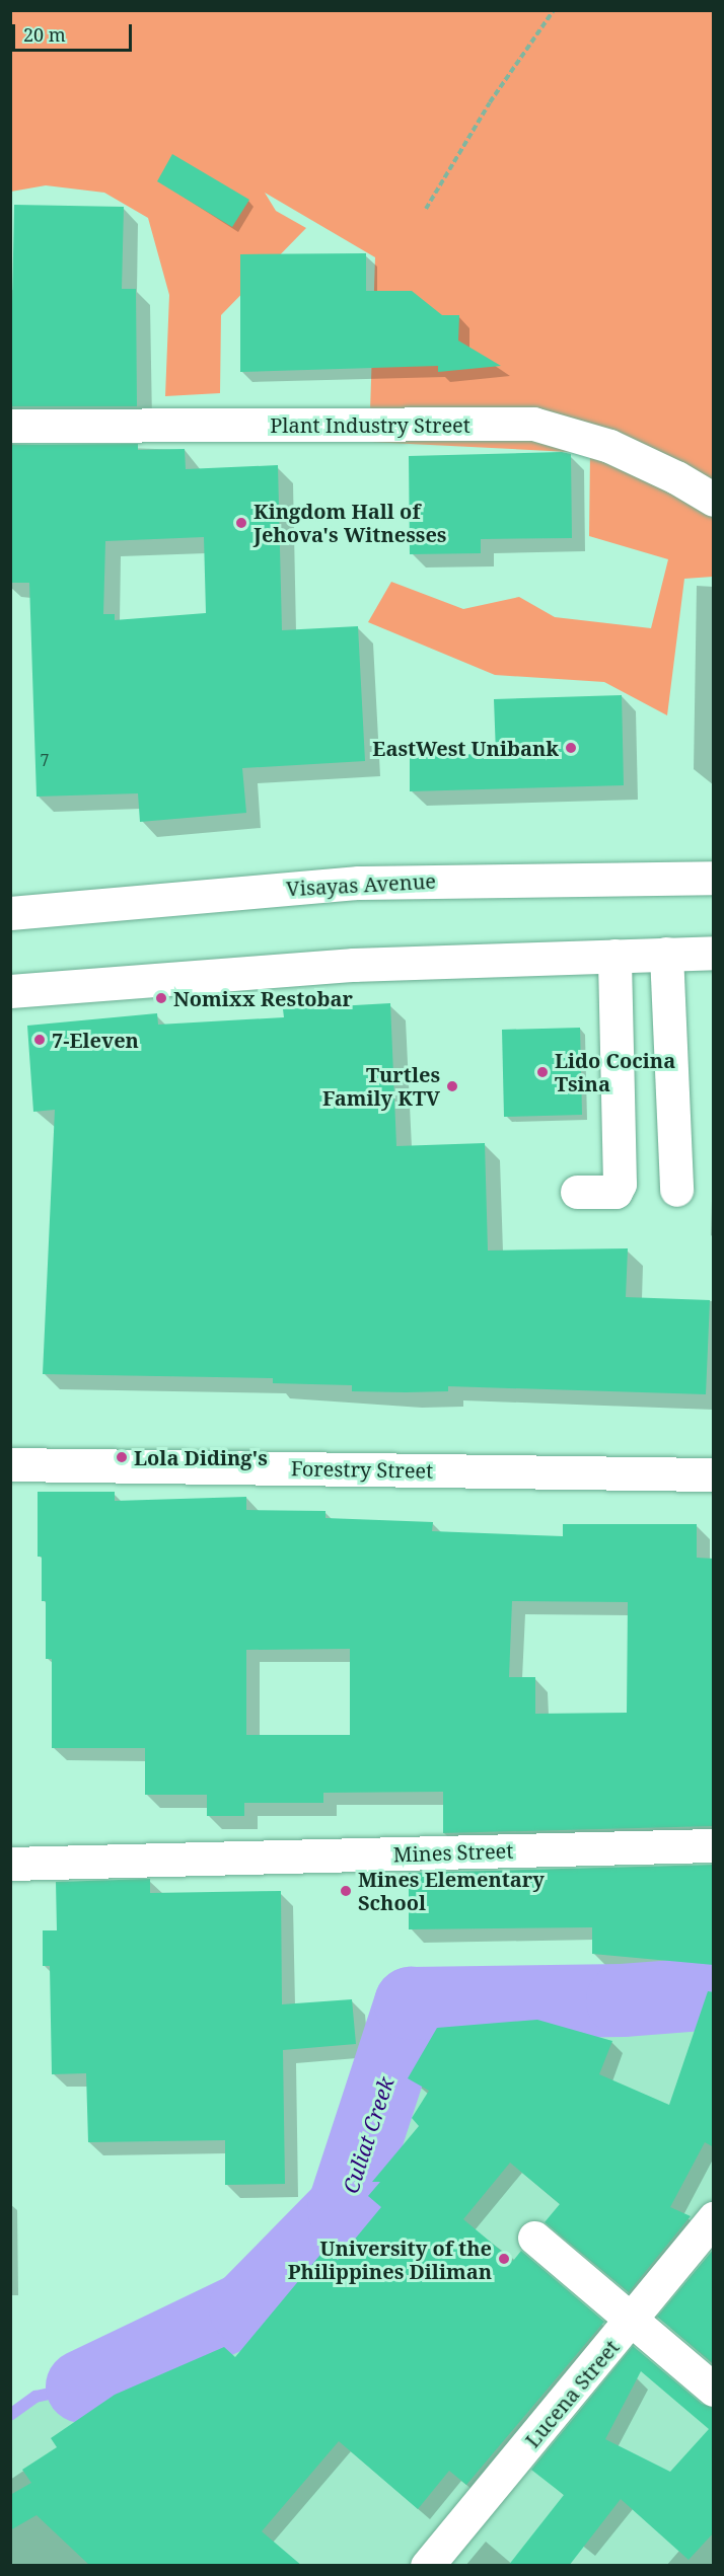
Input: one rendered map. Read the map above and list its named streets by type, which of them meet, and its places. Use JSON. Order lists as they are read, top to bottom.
{
  "streets": {
    "street": [
      "Plant Industry Street",
      "Visayas Avenue",
      "Forestry Street",
      "Mines Street",
      "Lucena Street"
    ]
  },
  "water": ["Culiat Creek"],
  "places": [
    "Kingdom Hall of Jehova's Witnesses",
    "EastWest Unibank",
    "Nomixx Restobar",
    "7-Eleven",
    "Lido Cocina Tsina",
    "Turtles Family KTV",
    "Lola Diding's",
    "Mines Elementary School",
    "University of the Philippines Diliman"
  ],
  "house_numbers": ["7"],
  "scale_bar": "20 m"
}
